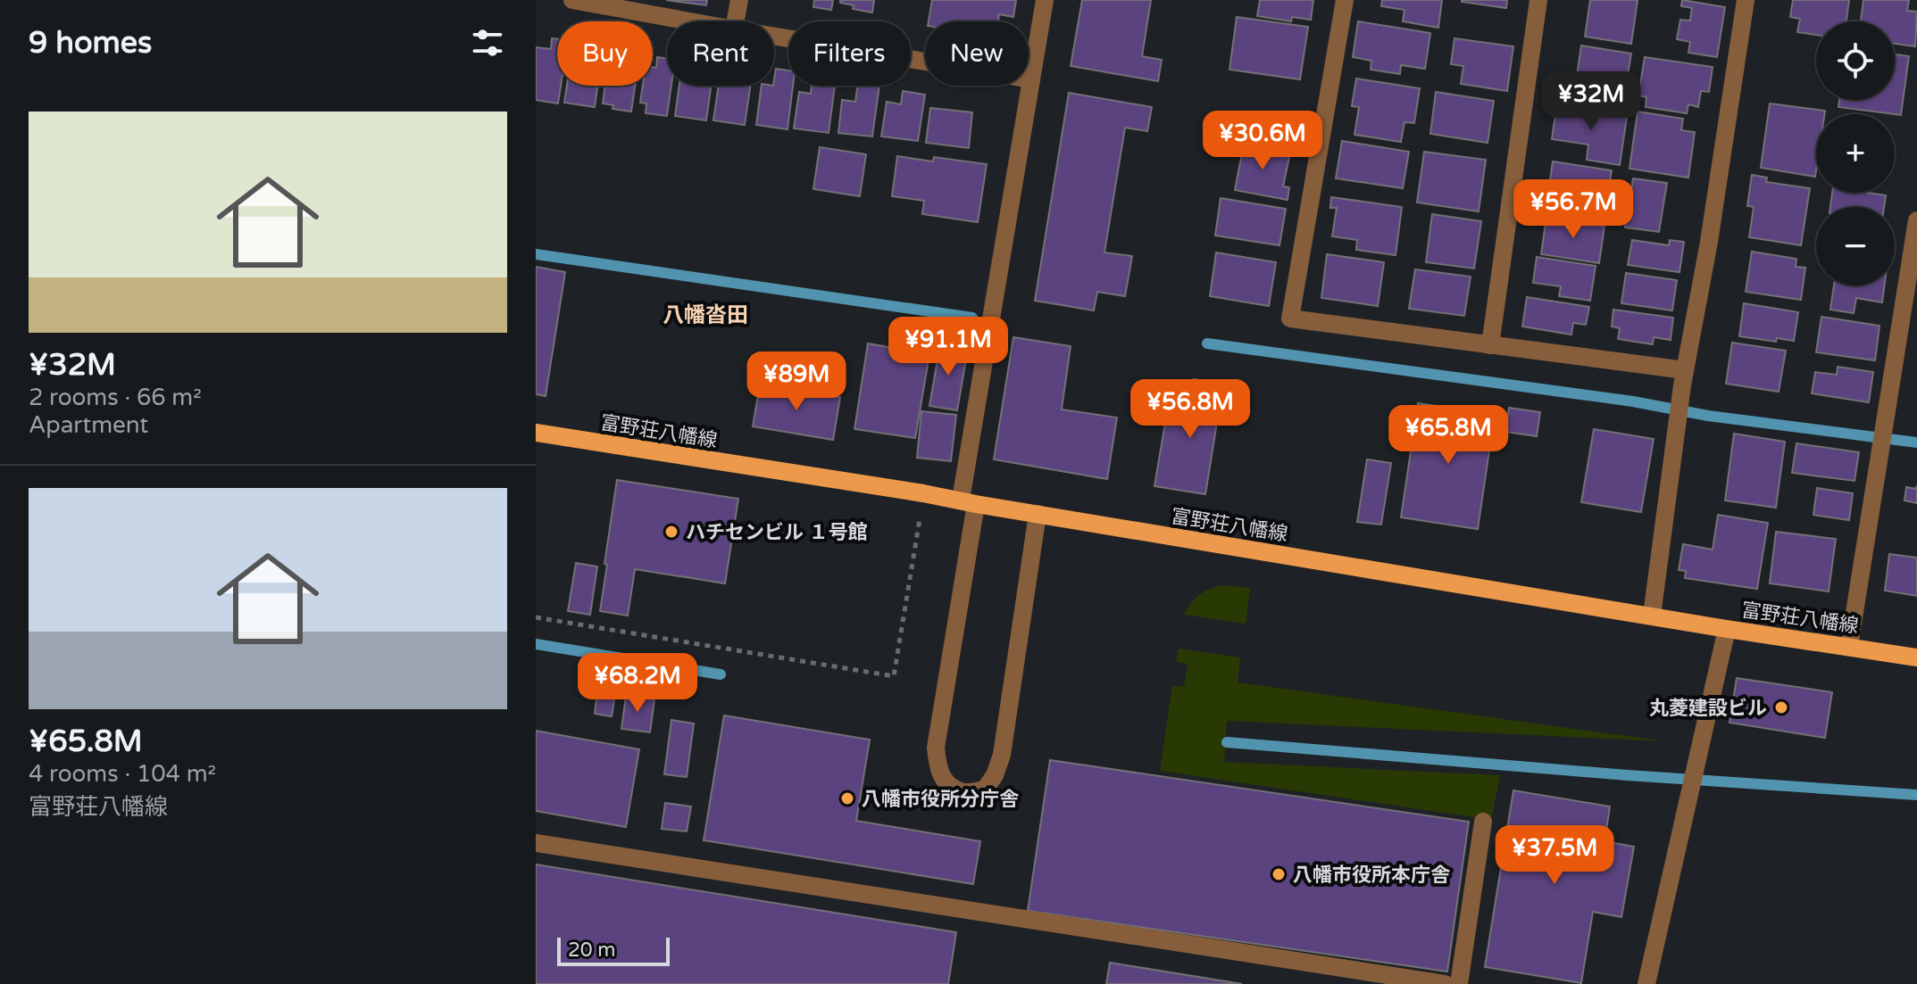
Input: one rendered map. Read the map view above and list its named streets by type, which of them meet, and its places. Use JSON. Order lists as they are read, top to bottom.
{
  "streets": {
    "main road": ["富野荘八幡線"]
  },
  "districts": ["八幡沓田"],
  "places": [
    "ハチセンビル １号館",
    "丸菱建設ビル",
    "八幡市役所分庁舎",
    "八幡市役所本庁舎"
  ],
  "scale_bar": "20 m",
  "page": {
    "heading": "9 homes",
    "map_buttons": ["+", "−"],
    "chip": [
      "Buy",
      "Rent",
      "Filters",
      "New"
    ],
    "price": [
      "¥32M",
      "¥30.6M",
      "¥56.7M",
      "¥91.1M",
      "¥89M",
      "¥56.8M",
      "¥65.8M",
      "¥68.2M",
      "¥37.5M"
    ],
    "list": [
      {
        "name": "¥32M",
        "note": "2 rooms · 66 m² · Apartment"
      },
      {
        "name": "¥65.8M",
        "note": "4 rooms · 104 m² · 富野荘八幡線"
      }
    ],
    "scale": "20 m"
  }
}
